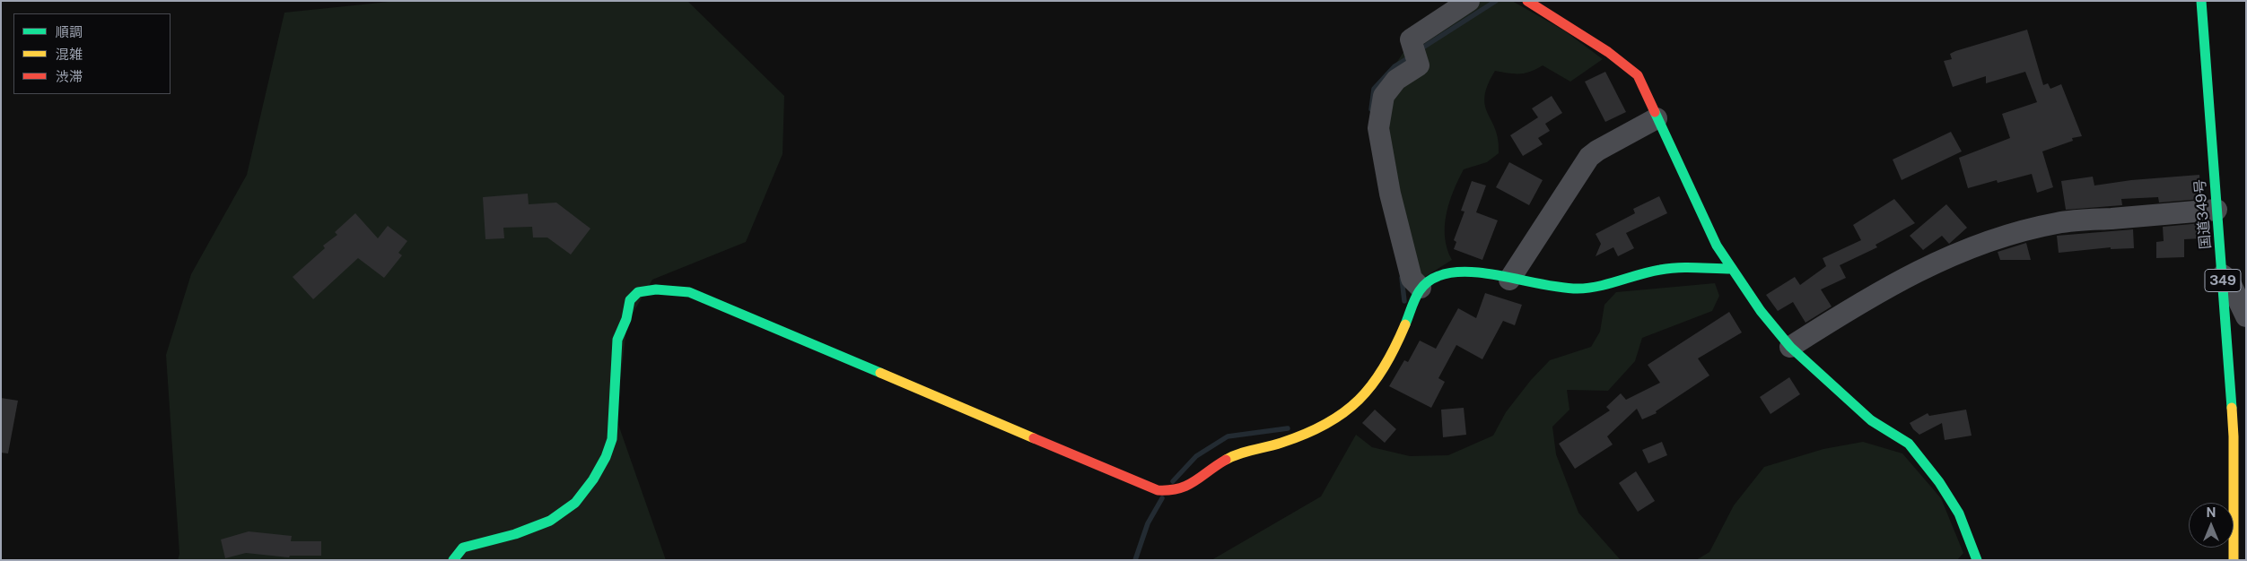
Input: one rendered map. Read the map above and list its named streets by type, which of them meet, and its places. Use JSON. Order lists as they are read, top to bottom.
{
  "streets": {
    "main road": ["国道349号", "349"]
  },
  "legend": ["順調", "混雑", "渋滞"],
  "north": "top"
}
